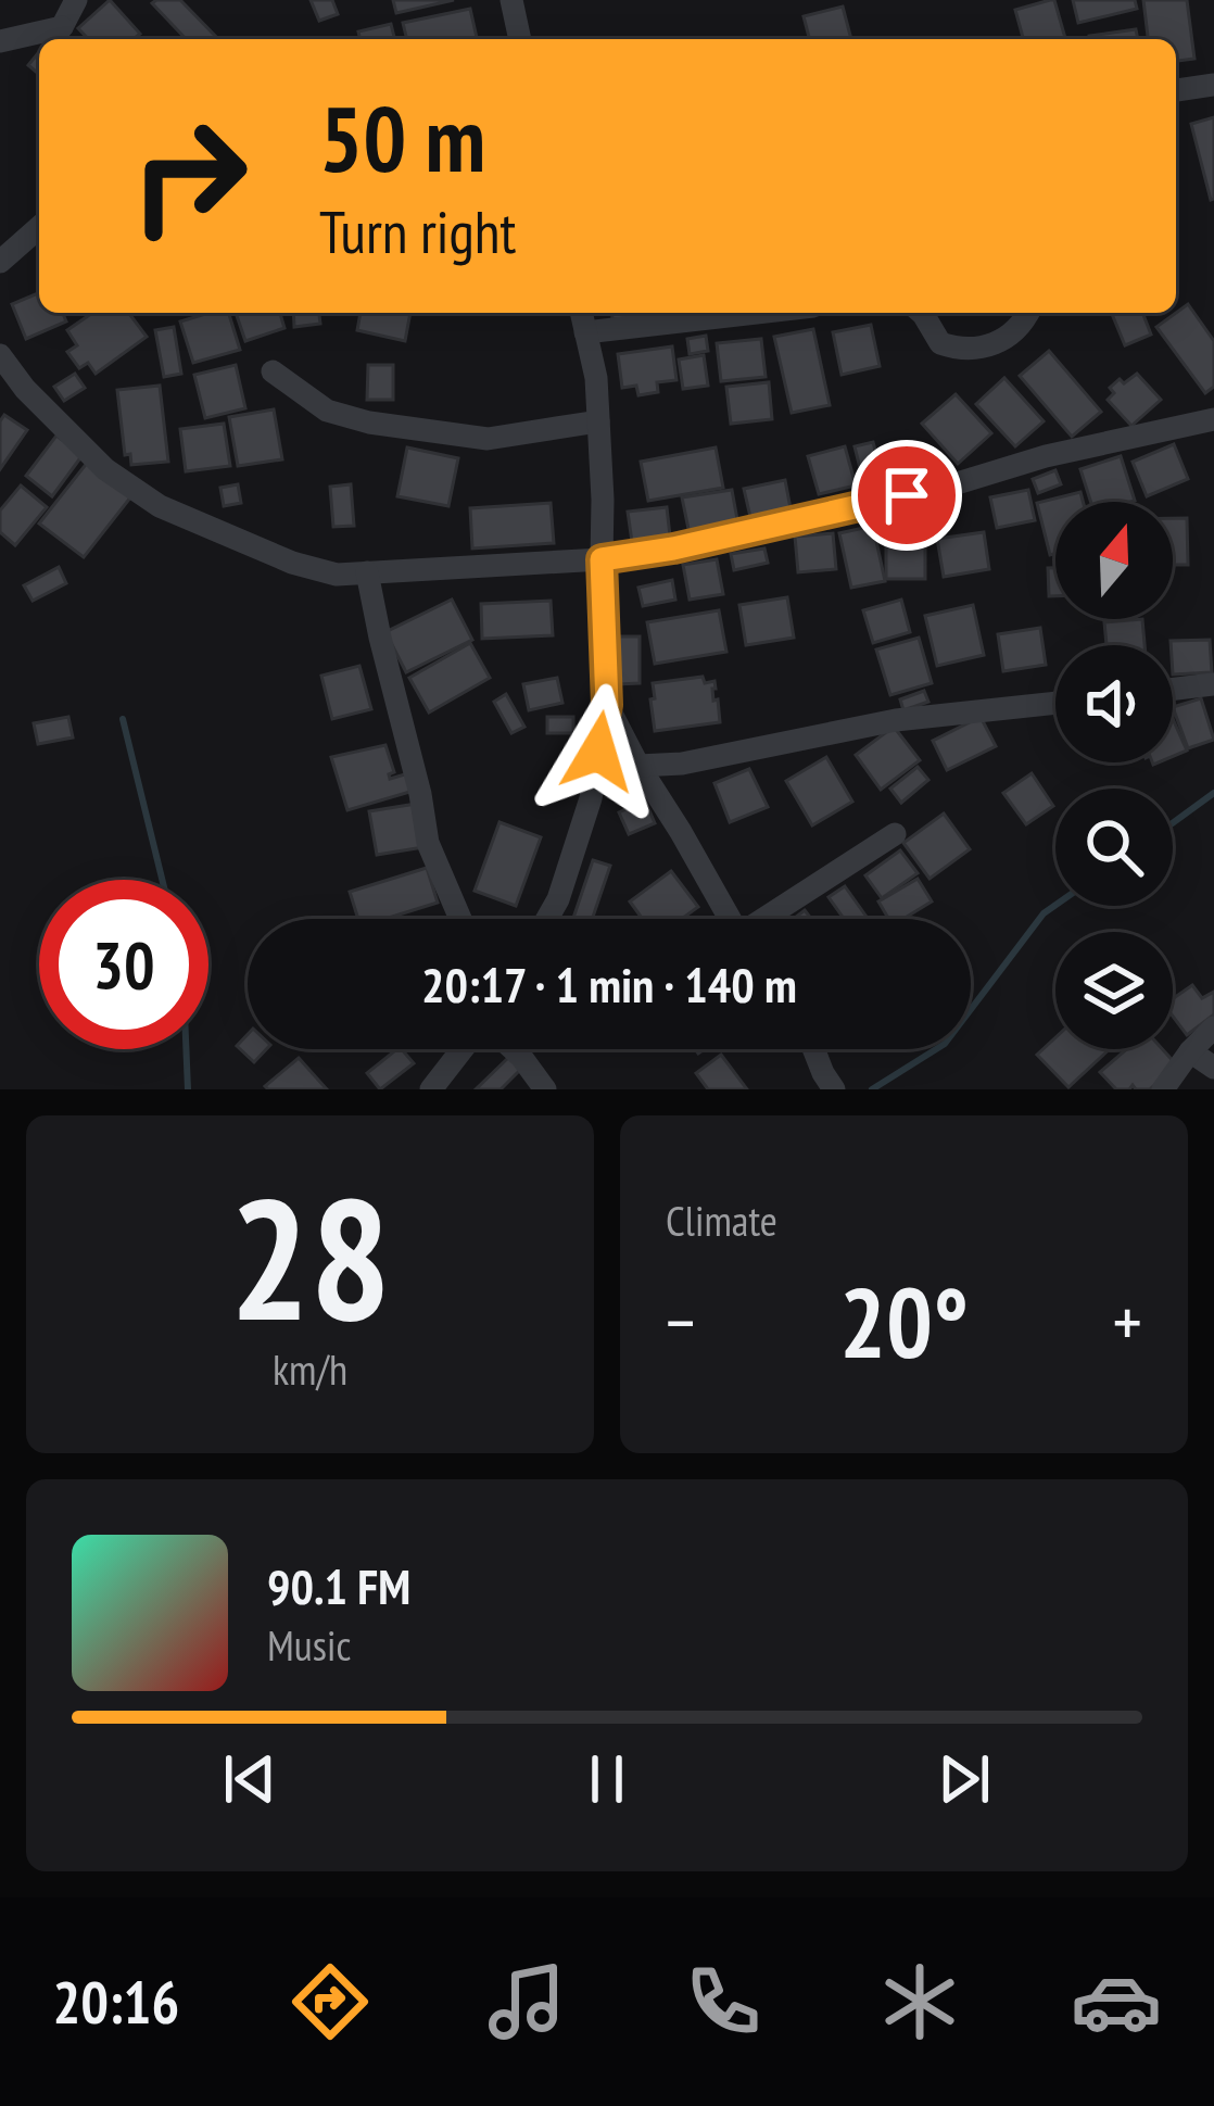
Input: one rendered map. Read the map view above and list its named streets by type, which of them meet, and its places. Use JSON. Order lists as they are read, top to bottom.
{
  "north": "top",
  "page": {
    "turn": ["50 m", "Turn right"],
    "limit": "30",
    "trip": "20:17 · 1 min · 140 m",
    "tile": [
      ["28", "km/h"],
      "Climate"
    ],
    "heat": ["−", "20°", "+"],
    "song": ["90.1 FM", "Music"],
    "tabs": "20:16"
  }
}
